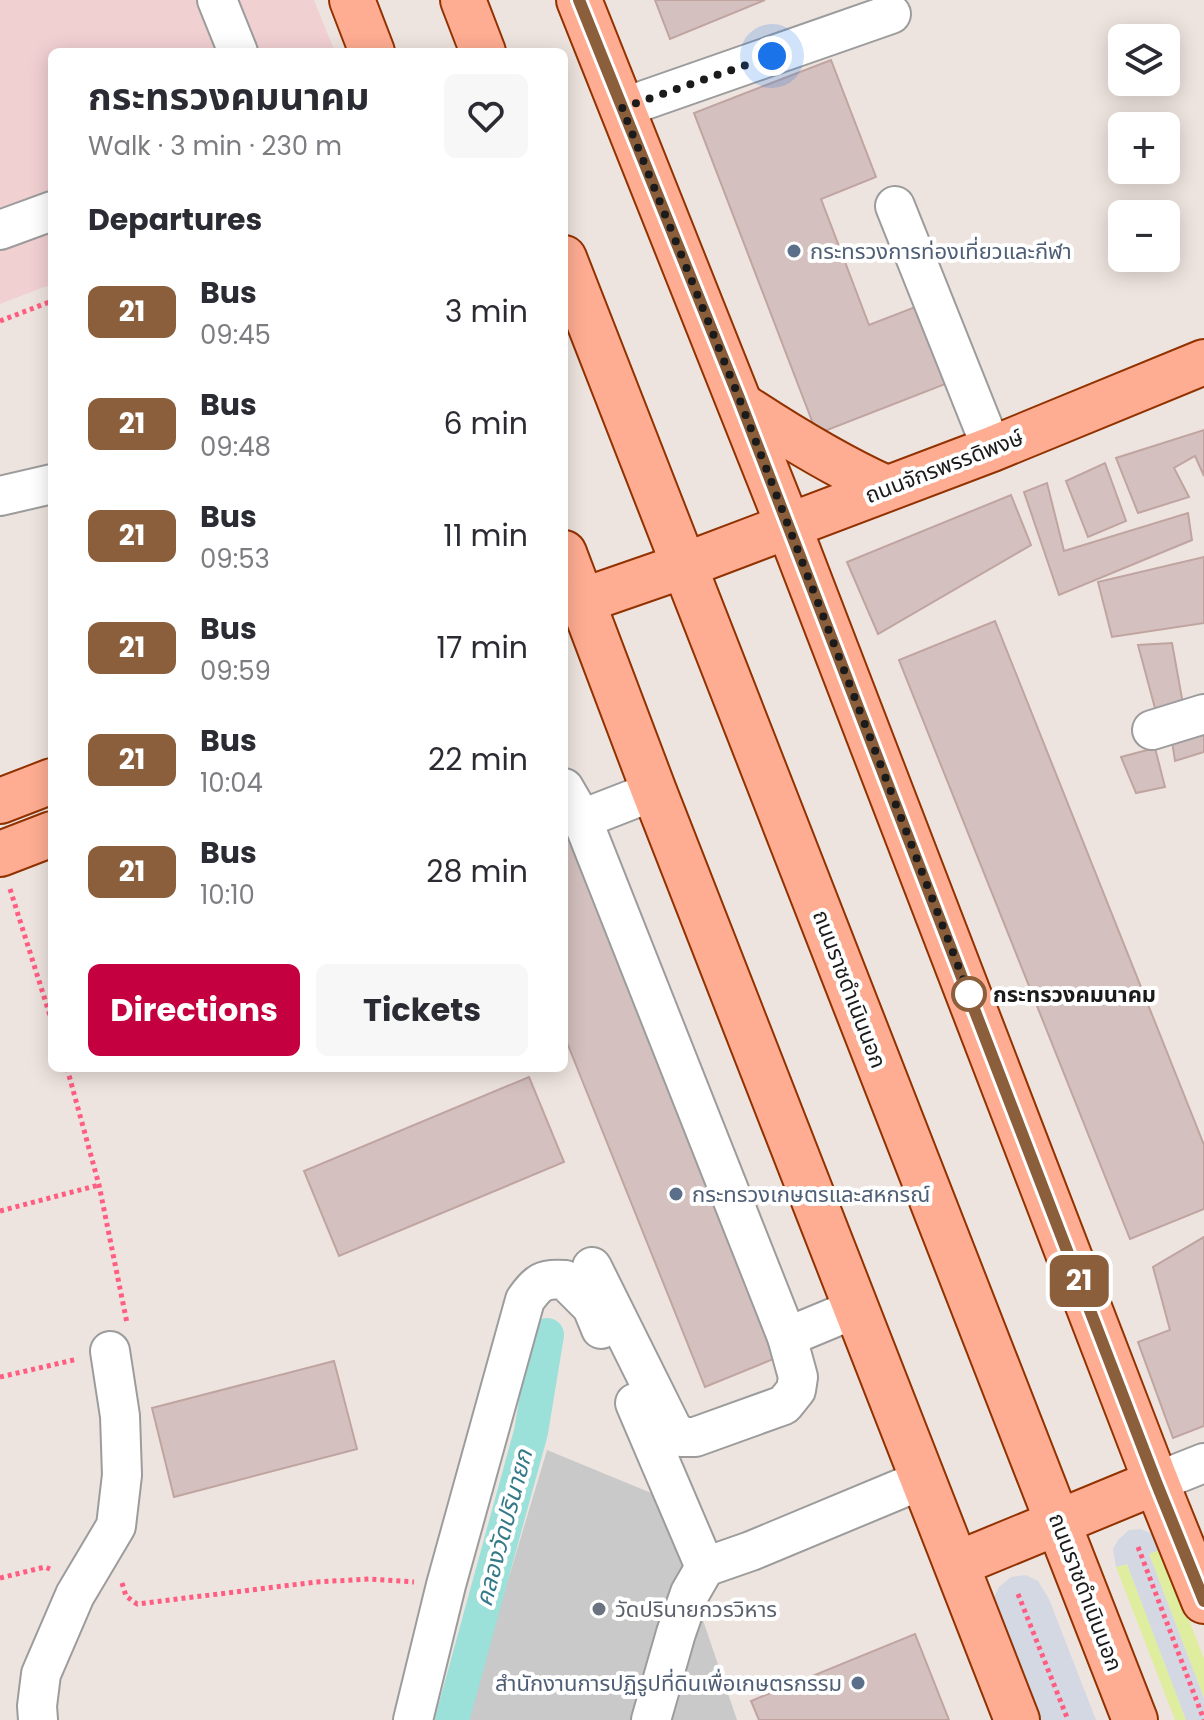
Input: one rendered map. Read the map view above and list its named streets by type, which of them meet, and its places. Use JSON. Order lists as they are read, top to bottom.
{
  "streets": {
    "main road": ["ถนนจักรพรรดิพงษ์", "ถนนราชดำเนินนอก"]
  },
  "crossings": [
    ["ถนนจักรพรรดิพงษ์", "ถนนราชดำเนินนอก"]
  ],
  "water": ["คลองวัดปรินายก"],
  "places": [
    "กระทรวงการท่องเที่ยวและกีฬา",
    "กระทรวงคมนาคม",
    "กระทรวงเกษตรและสหกรณ์",
    "วัดปรินายกวรวิหาร",
    "สำนักงานการปฏิรูปที่ดินเพื่อเกษตรกรรม"
  ],
  "lines": ["bus line 21"],
  "page": {
    "on_map": "21",
    "map_buttons": ["+", "−"],
    "heading": [
      ["กระทรวงคมนาคม", "Walk · 3 min · 230 m"],
      "Departures"
    ],
    "list": [
      {
        "mark": "21",
        "name": "Bus",
        "note": "09:45",
        "value": "3 min"
      },
      {
        "mark": "21",
        "name": "Bus",
        "note": "09:48",
        "value": "6 min"
      },
      {
        "mark": "21",
        "name": "Bus",
        "note": "09:53",
        "value": "11 min"
      },
      {
        "mark": "21",
        "name": "Bus",
        "note": "09:59",
        "value": "17 min"
      },
      {
        "mark": "21",
        "name": "Bus",
        "note": "10:04",
        "value": "22 min"
      },
      {
        "mark": "21",
        "name": "Bus",
        "note": "10:10",
        "value": "28 min"
      }
    ],
    "buttons": ["Directions", "Tickets"]
  }
}
